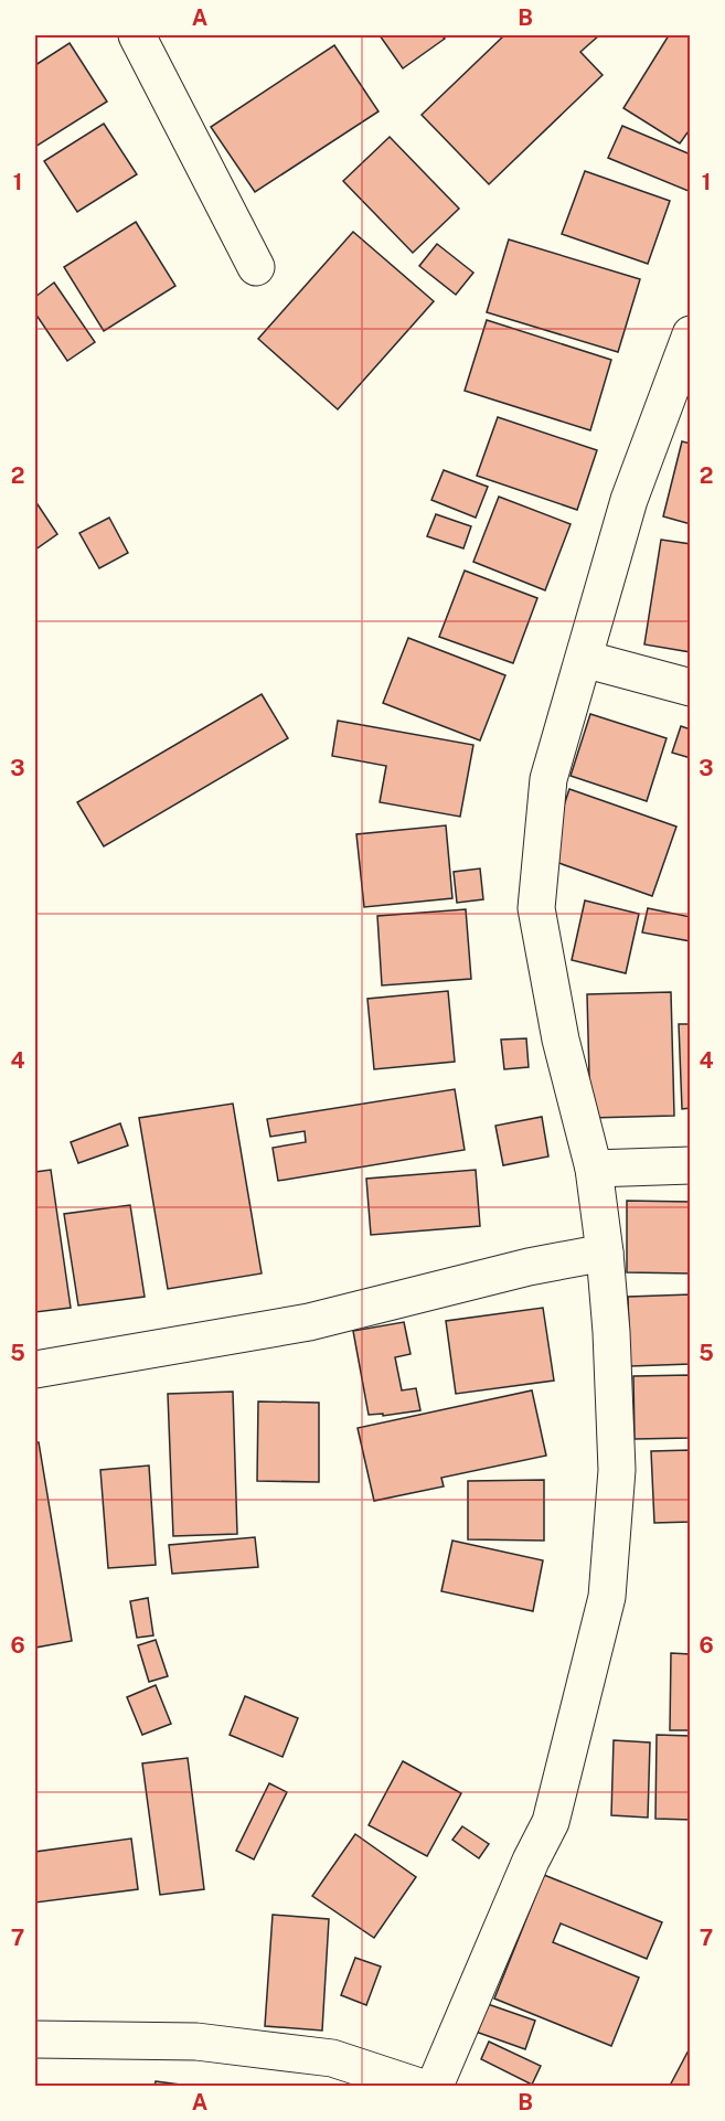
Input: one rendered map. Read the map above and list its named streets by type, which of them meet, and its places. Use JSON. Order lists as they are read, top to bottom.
{
  "grid": {
    "columns": ["A", "B"],
    "rows": [
      "1",
      "2",
      "3",
      "4",
      "5",
      "6",
      "7"
    ]
  }
}
